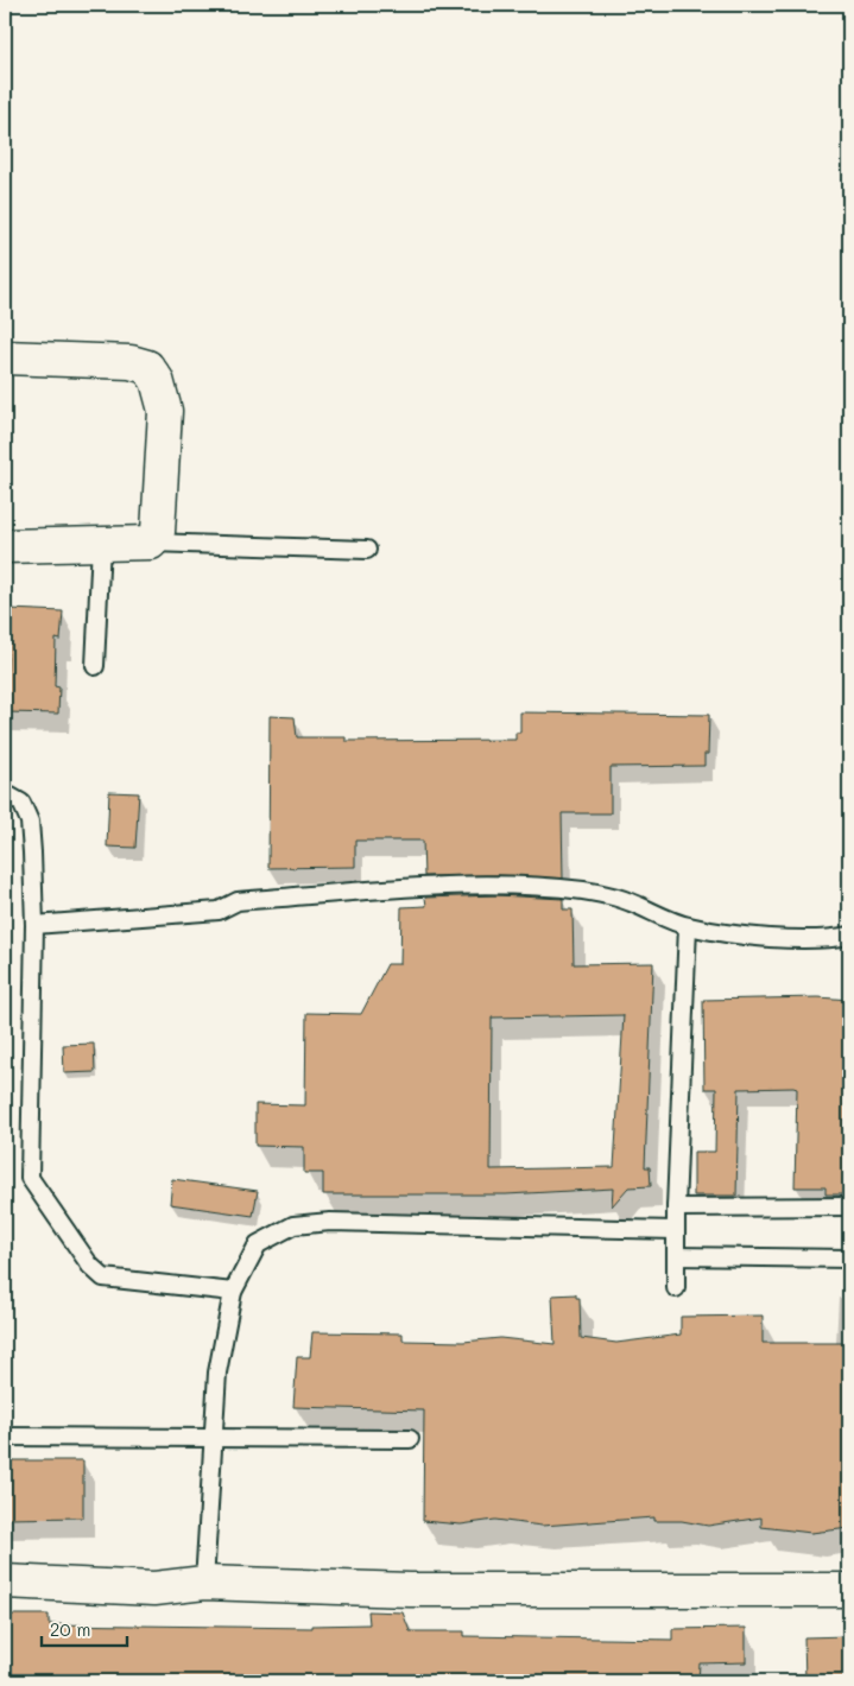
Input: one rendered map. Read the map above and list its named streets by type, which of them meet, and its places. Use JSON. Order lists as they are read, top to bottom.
{
  "scale_bar": "20 m"
}
